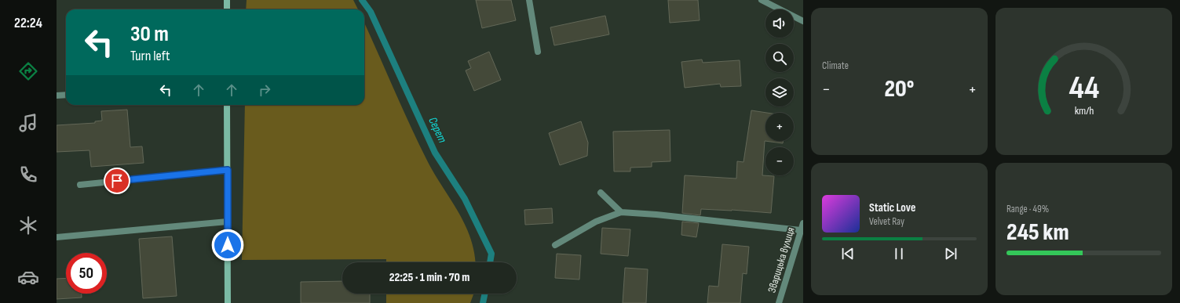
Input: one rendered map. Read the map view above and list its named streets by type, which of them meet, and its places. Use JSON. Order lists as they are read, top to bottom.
{
  "streets": {
    "street": ["Зварицька вулиця"]
  },
  "water": ["Серет"],
  "page": {
    "tabs": "22:24",
    "tile": [
      "Climate",
      ["Range · 49%", "245 km"]
    ],
    "map_buttons": ["+", "−"],
    "turn": ["30 m", "Turn left"],
    "heat": ["−", "20°", "+"],
    "song": ["Static Love", "Velvet Ray"],
    "limit": "50",
    "trip": "22:25 · 1 min · 70 m",
    "gauge": ["44", "km/h"]
  }
}
